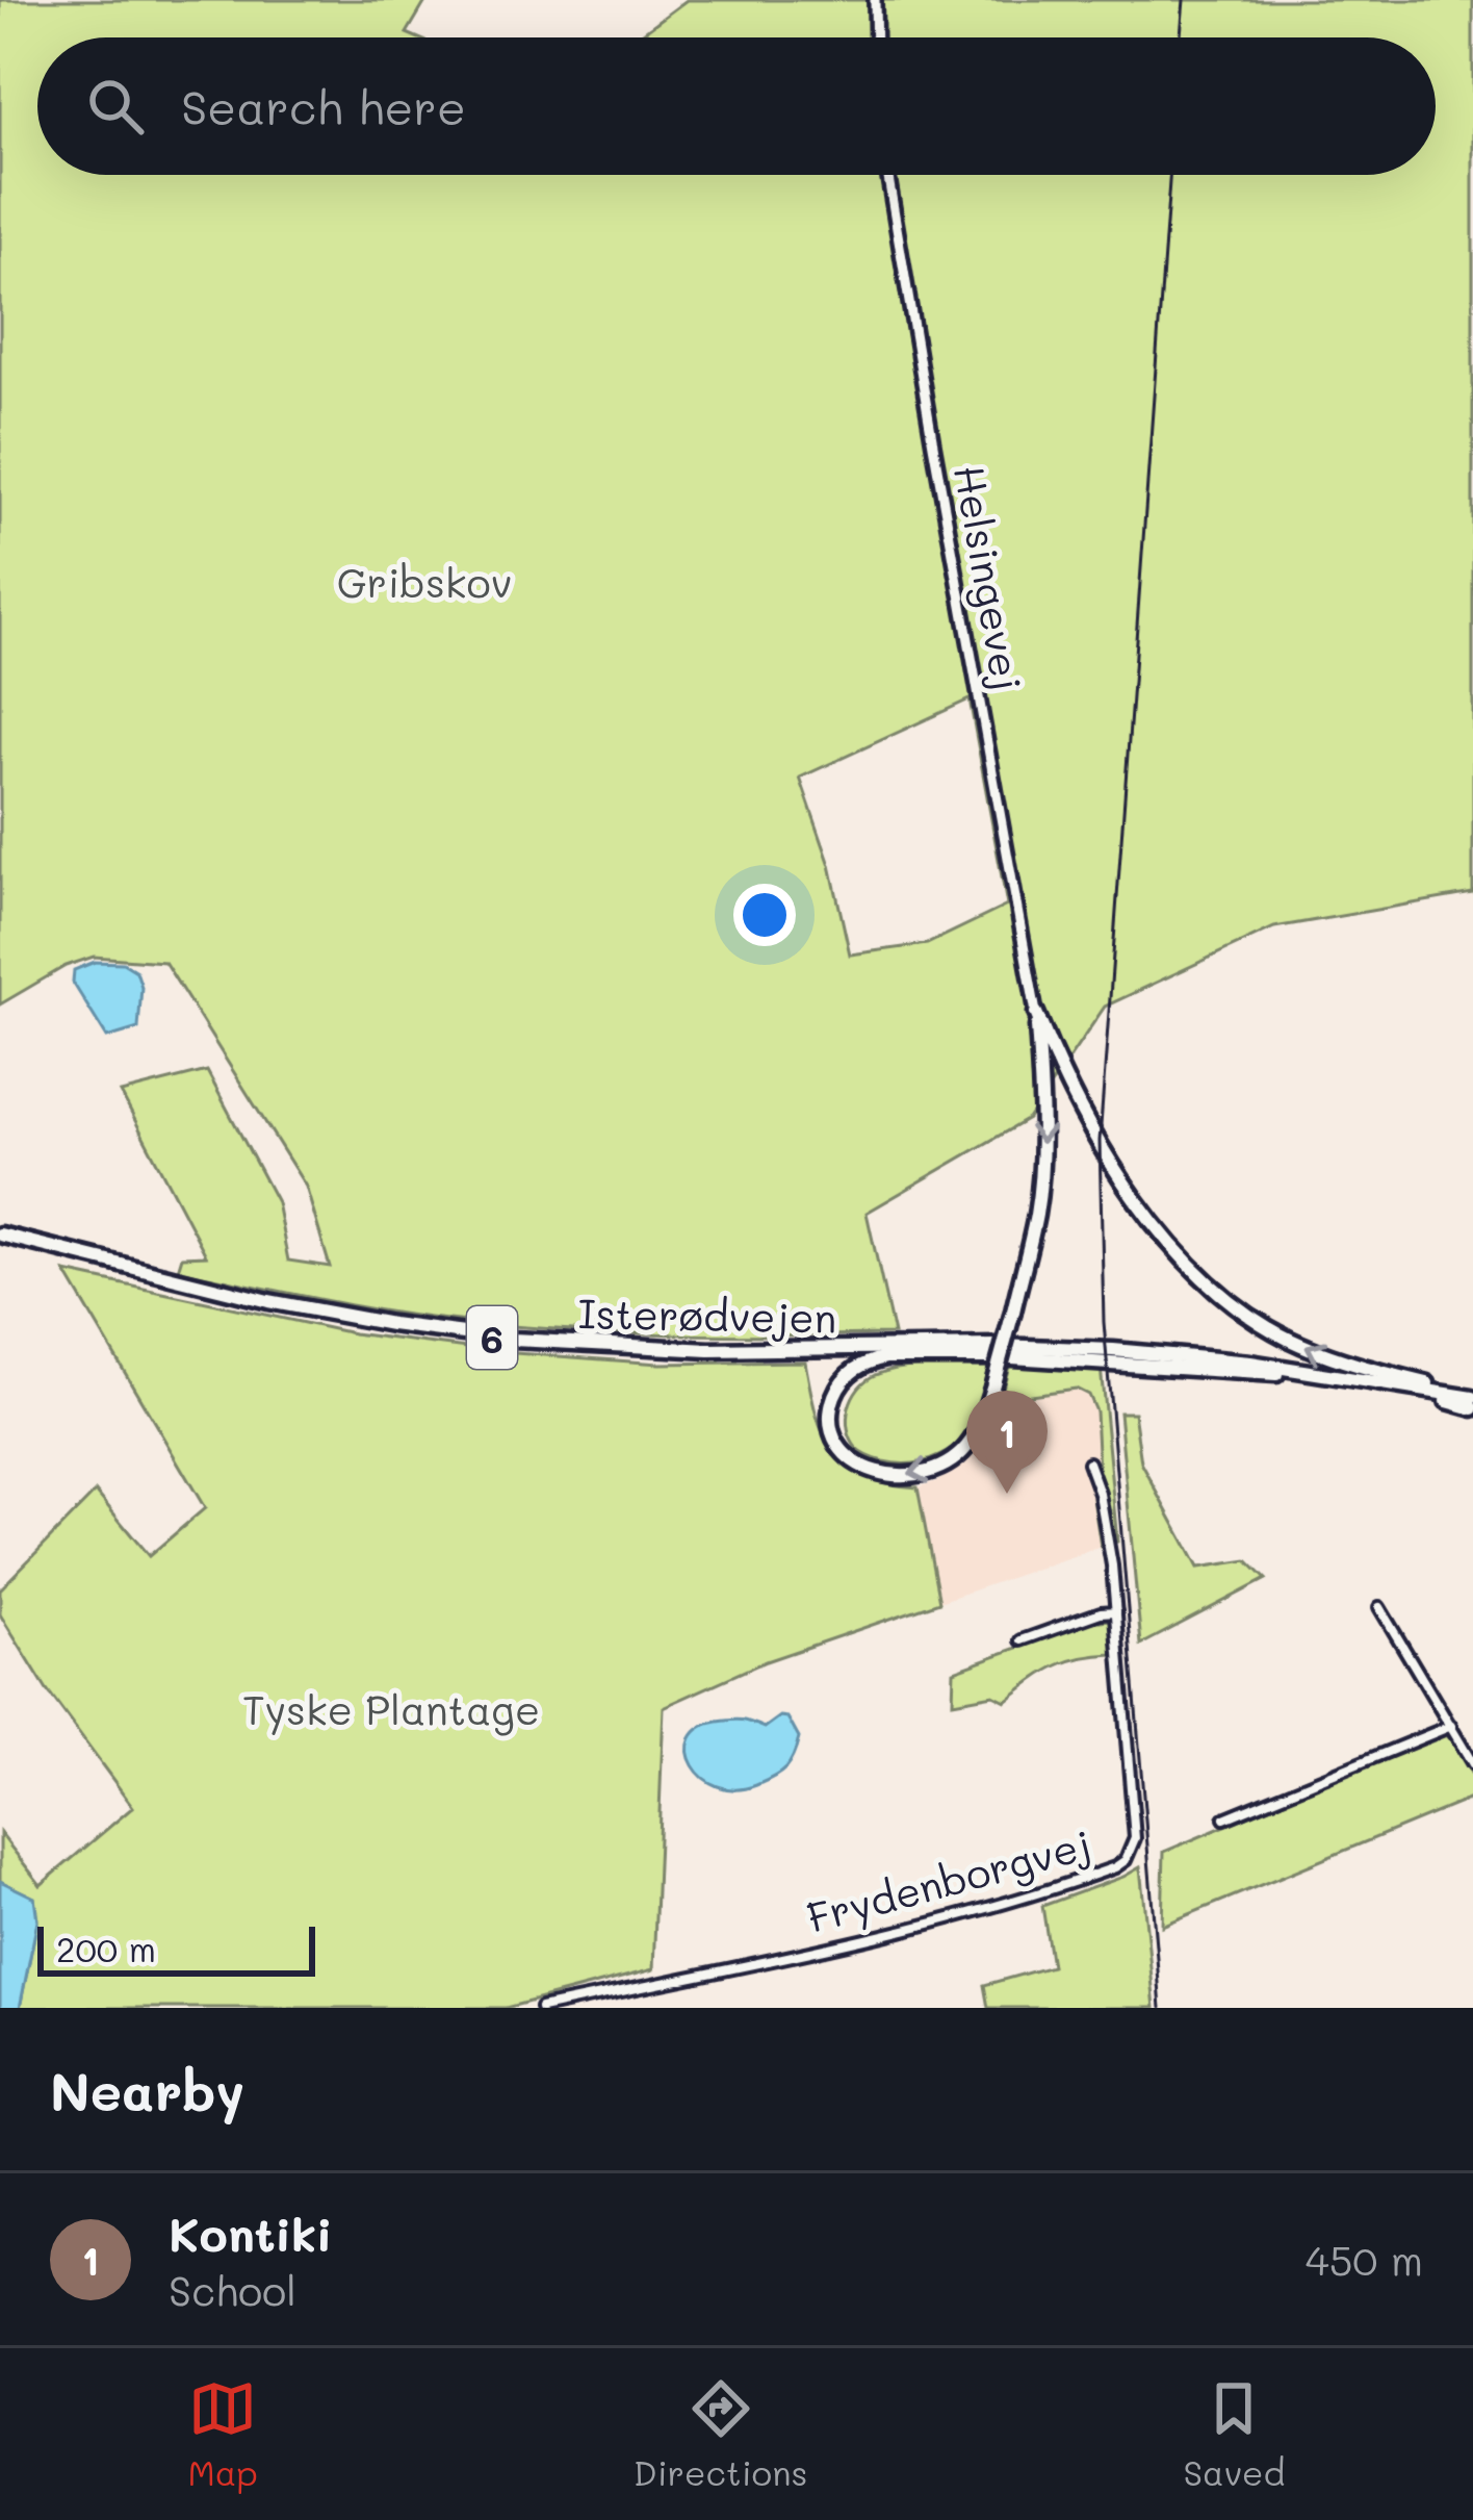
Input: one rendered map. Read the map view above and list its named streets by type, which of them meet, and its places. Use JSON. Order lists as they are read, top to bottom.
{
  "streets": {
    "highway": ["Isterødvejen", "6"],
    "street": ["Helsingevej", "Frydenborgvej"]
  },
  "parks": ["Gribskov", "Tyske Plantage"],
  "scale_bar": "200 m",
  "page": {
    "search": "Search here",
    "pins": "1",
    "scale": "200 m",
    "heading": "Nearby",
    "list": [
      {
        "mark": "1",
        "name": "Kontiki",
        "note": "School",
        "value": "450 m"
      }
    ],
    "nav": ["Map", "Directions", "Saved"]
  }
}
